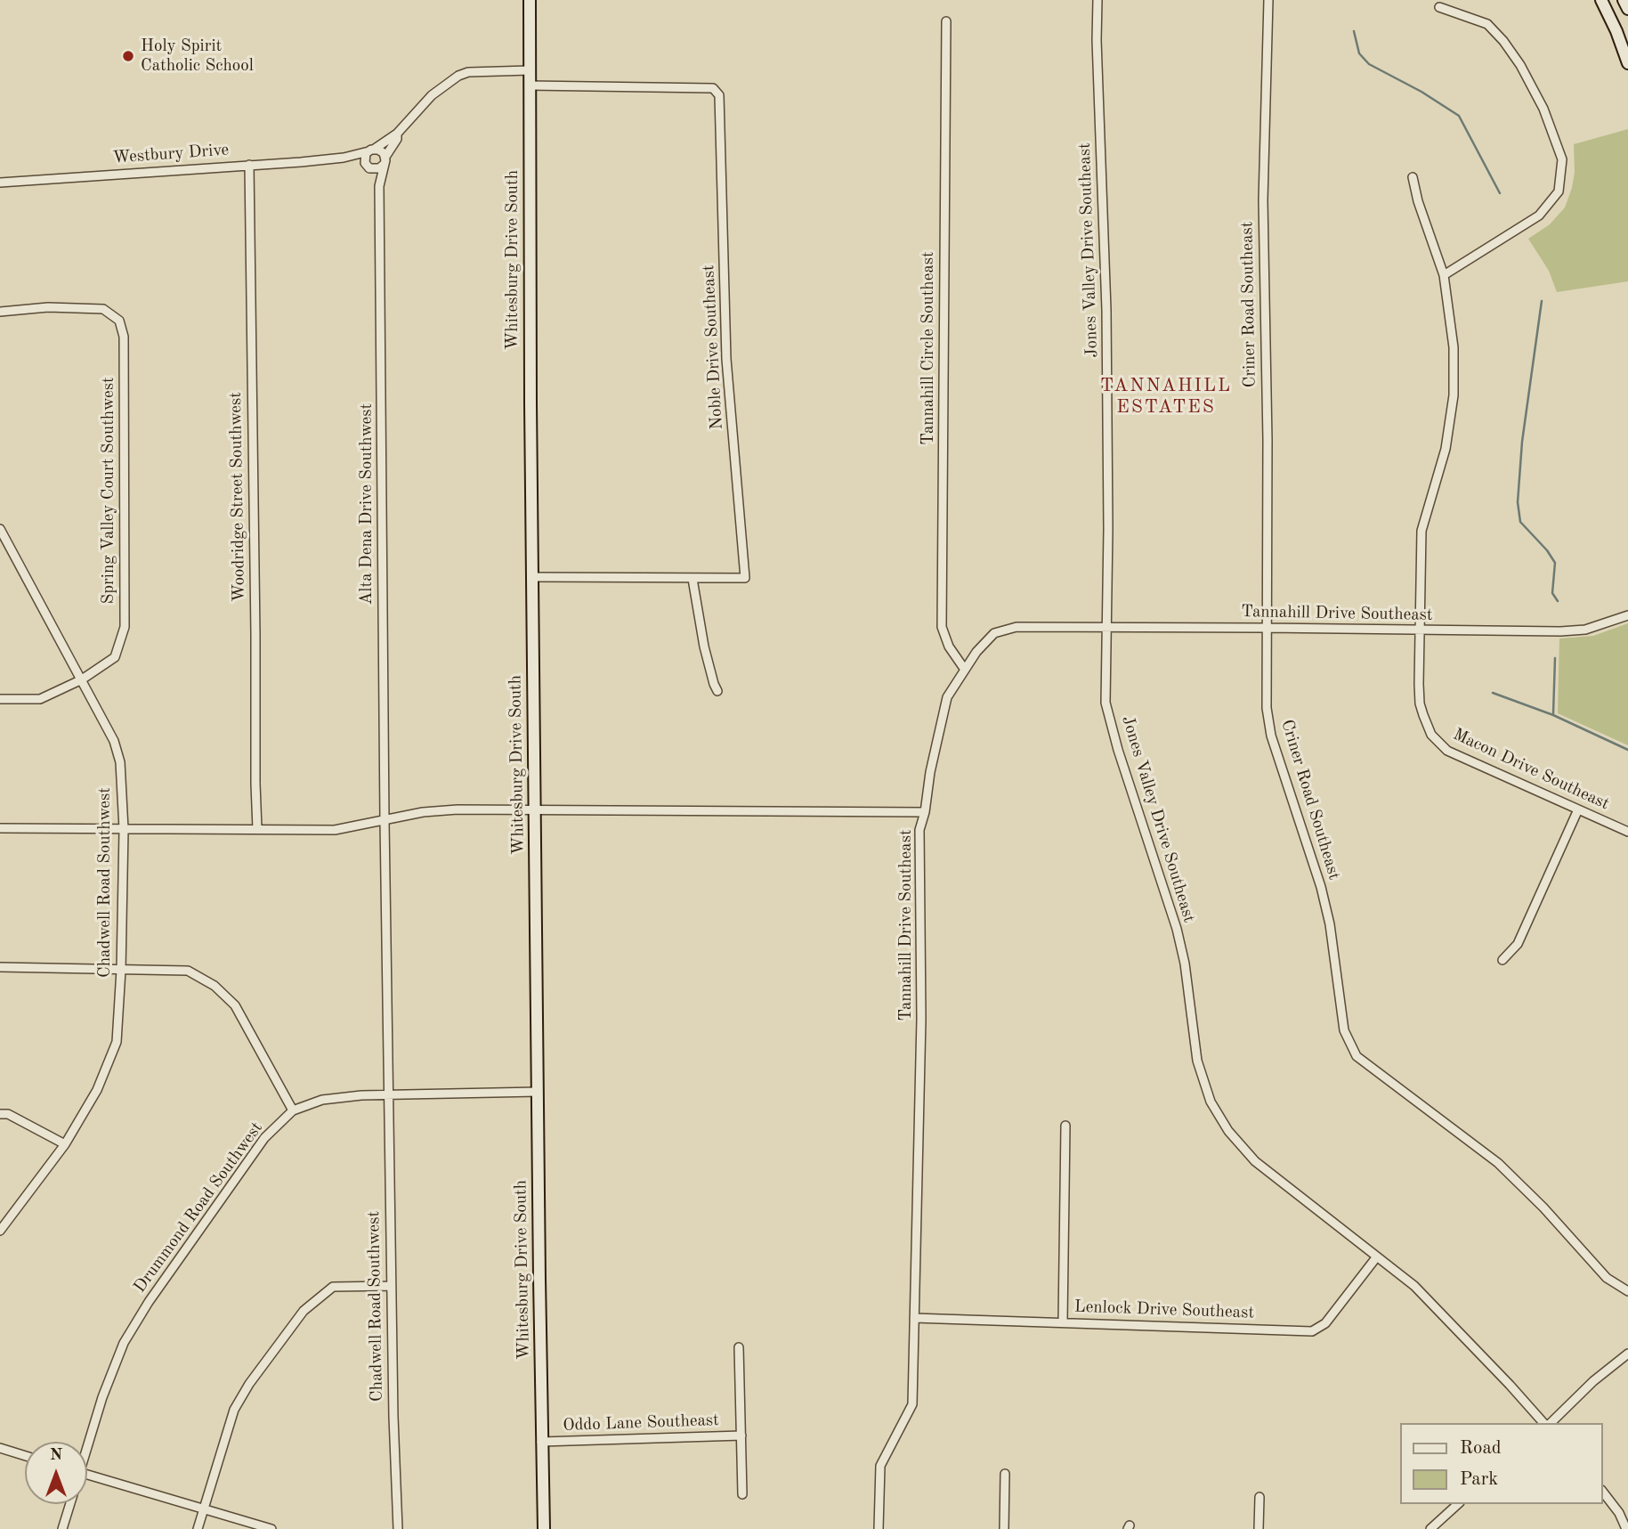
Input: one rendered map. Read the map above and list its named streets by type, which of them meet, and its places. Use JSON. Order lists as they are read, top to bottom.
{
  "streets": {
    "main road": ["Whitesburg Drive South"],
    "street": [
      "Westbury Drive",
      "Jones Valley Drive Southeast",
      "Criner Road Southeast",
      "Noble Drive Southeast",
      "Tannahill Circle Southeast",
      "Spring Valley Court Southwest",
      "Woodridge Street Southwest",
      "Alta Dena Drive Southwest",
      "Tannahill Drive Southeast",
      "Macon Drive Southeast",
      "Chadwell Road Southwest",
      "Drummond Road Southwest",
      "Lenlock Drive Southeast",
      "Oddo Lane Southeast"
    ]
  },
  "crossings": [
    ["Westbury Drive", "Whitesburg Drive South"],
    ["Westbury Drive", "Woodridge Street Southwest"],
    ["Westbury Drive", "Alta Dena Drive Southwest"],
    ["Jones Valley Drive Southeast", "Tannahill Drive Southeast"],
    ["Jones Valley Drive Southeast", "Lenlock Drive Southeast"],
    ["Whitesburg Drive South", "Noble Drive Southeast"],
    ["Whitesburg Drive South", "Drummond Road Southwest"],
    ["Whitesburg Drive South", "Oddo Lane Southeast"],
    ["Criner Road Southeast", "Tannahill Drive Southeast"],
    ["Tannahill Circle Southeast", "Tannahill Drive Southeast"],
    ["Spring Valley Court Southwest", "Chadwell Road Southwest"],
    ["Alta Dena Drive Southwest", "Chadwell Road Southwest"],
    ["Tannahill Drive Southeast", "Macon Drive Southeast"],
    ["Tannahill Drive Southeast", "Lenlock Drive Southeast"],
    ["Chadwell Road Southwest", "Drummond Road Southwest"]
  ],
  "districts": ["TANNAHILL ESTATES"],
  "places": ["Holy Spirit Catholic School"],
  "legend": ["Road", "Park"],
  "north": "top"
}
